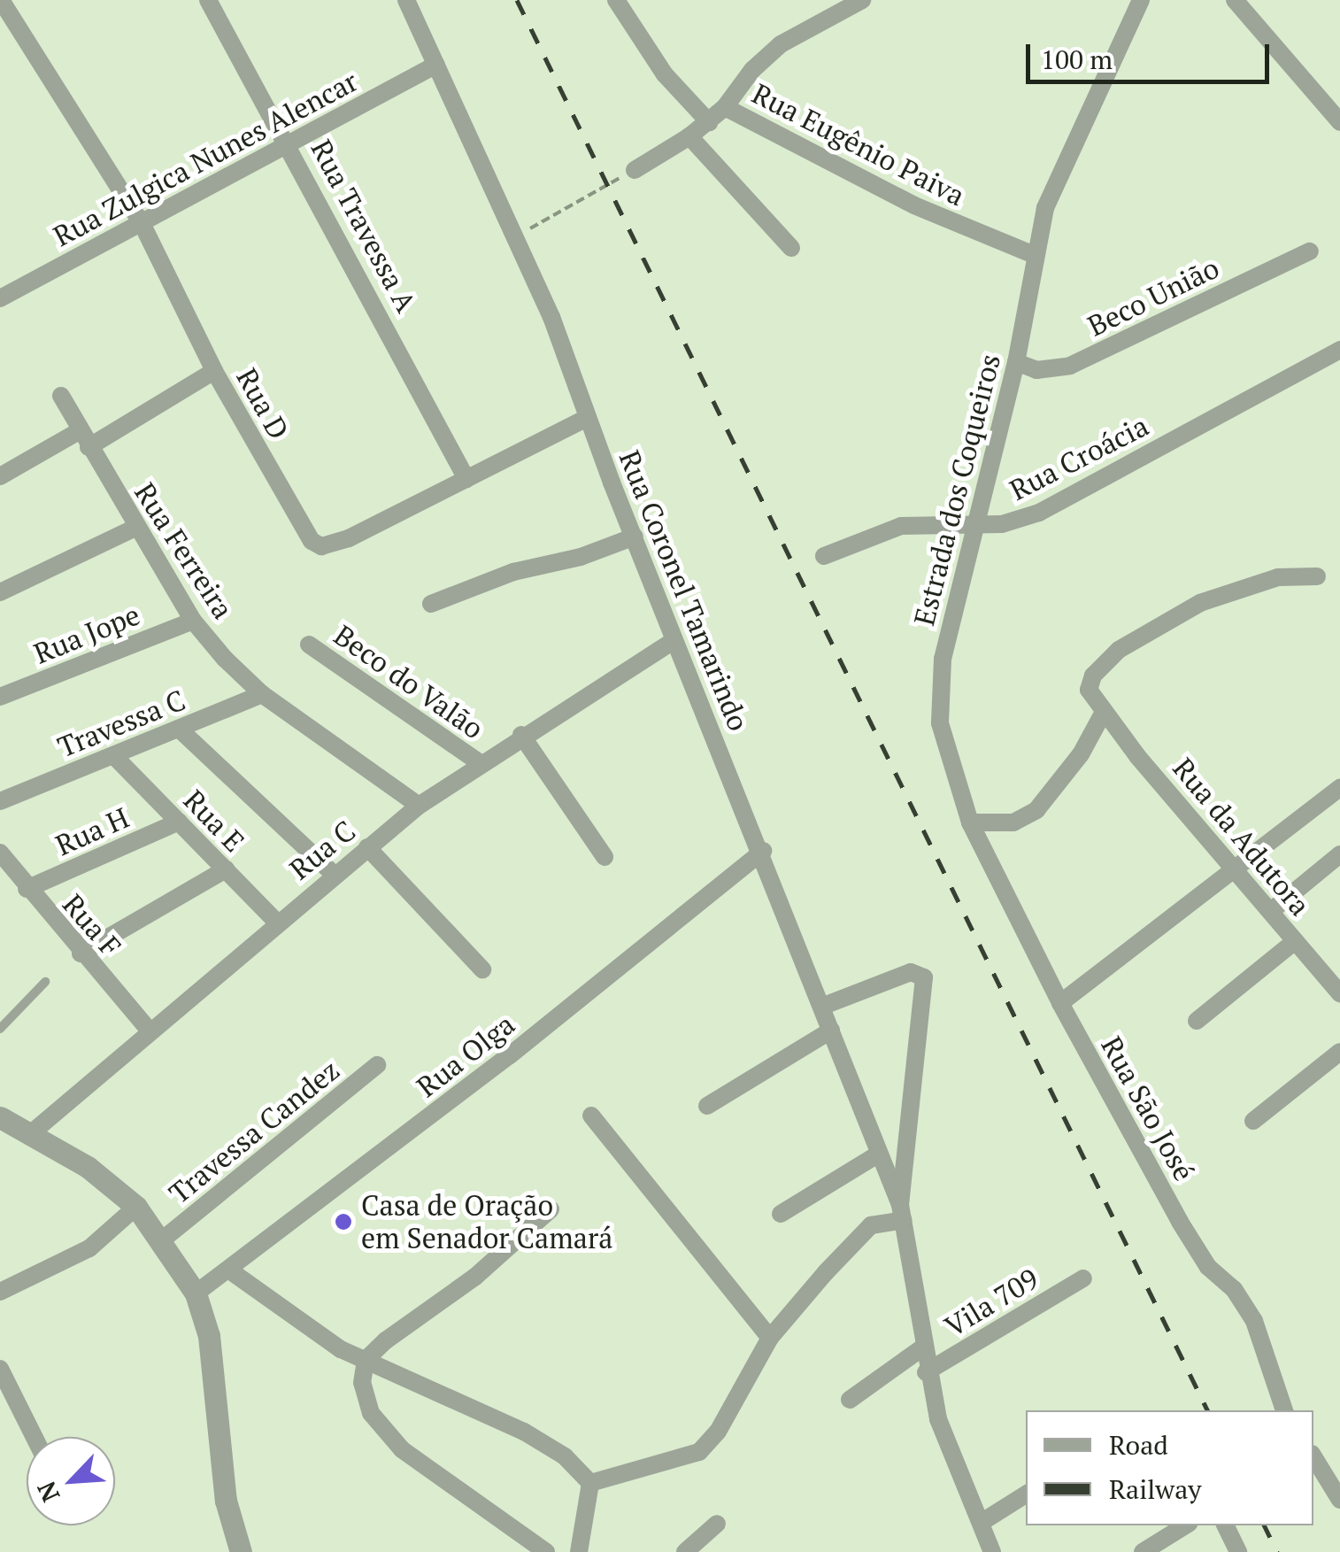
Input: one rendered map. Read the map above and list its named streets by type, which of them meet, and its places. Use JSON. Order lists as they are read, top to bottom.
{
  "streets": {
    "street": [
      "Rua Eugênio Paiva",
      "Rua Zulgica Nunes Alencar",
      "Rua Travessa A",
      "Beco União",
      "Rua D",
      "Rua Croácia",
      "Estrada dos Coqueiros",
      "Rua Ferreira",
      "Rua Coronel Tamarindo",
      "Rua Jope",
      "Beco do Valão",
      "Travessa C",
      "Rua E",
      "Rua H",
      "Rua da Adutora",
      "Rua C",
      "Rua F",
      "Rua Olga",
      "Rua São José",
      "Travessa Candez",
      "Vila 709"
    ]
  },
  "crossings": [
    ["Rua Eugênio Paiva", "Estrada dos Coqueiros"],
    ["Rua Zulgica Nunes Alencar", "Rua Travessa A"],
    ["Rua Zulgica Nunes Alencar", "Rua D"],
    ["Rua Zulgica Nunes Alencar", "Rua Coronel Tamarindo"],
    ["Rua Travessa A", "Rua D"],
    ["Beco União", "Estrada dos Coqueiros"],
    ["Rua D", "Rua Coronel Tamarindo"],
    ["Rua Croácia", "Estrada dos Coqueiros"],
    ["Estrada dos Coqueiros", "Rua São José"],
    ["Rua Ferreira", "Rua Jope"],
    ["Rua Ferreira", "Travessa C"],
    ["Rua Ferreira", "Rua C"],
    ["Rua Coronel Tamarindo", "Rua C"],
    ["Rua Coronel Tamarindo", "Rua Olga"],
    ["Beco do Valão", "Rua C"],
    ["Travessa C", "Rua E"],
    ["Rua E", "Rua H"],
    ["Rua E", "Rua C"],
    ["Rua H", "Rua F"],
    ["Rua C", "Rua F"]
  ],
  "places": ["Casa de Oração em Senador Camará"],
  "legend": ["Road", "Railway"],
  "scale_bar": "100 m",
  "north": "bottom left"
}
